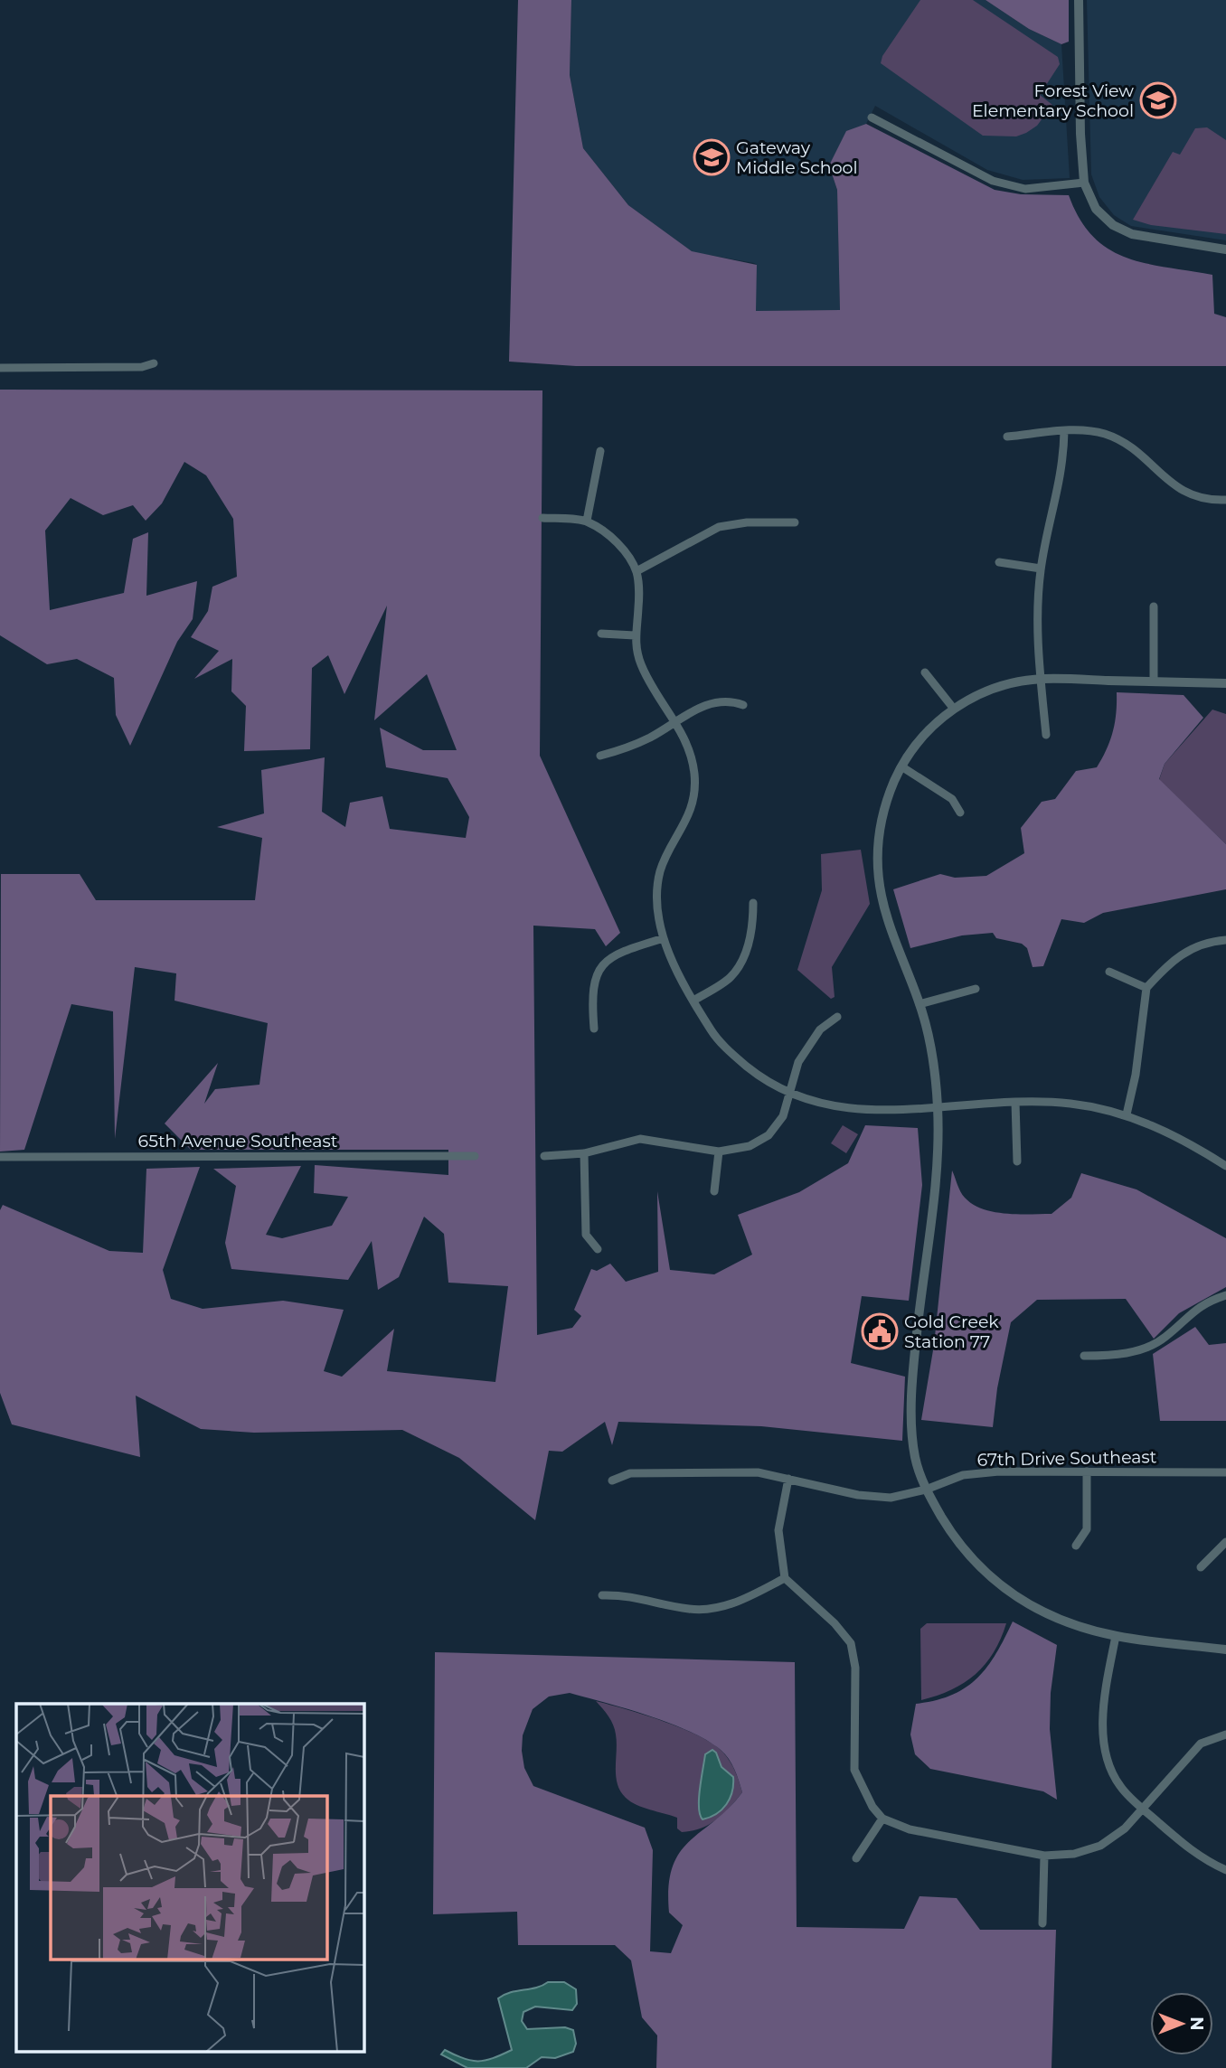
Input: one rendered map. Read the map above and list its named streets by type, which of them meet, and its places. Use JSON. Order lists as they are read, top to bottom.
{
  "streets": {
    "street": ["65th Avenue Southeast", "67th Drive Southeast"]
  },
  "places": {
    "school or university": ["Forest View Elementary School", "Gateway Middle School"],
    "public building": ["Gold Creek Station 77"]
  },
  "north": "right"
}
